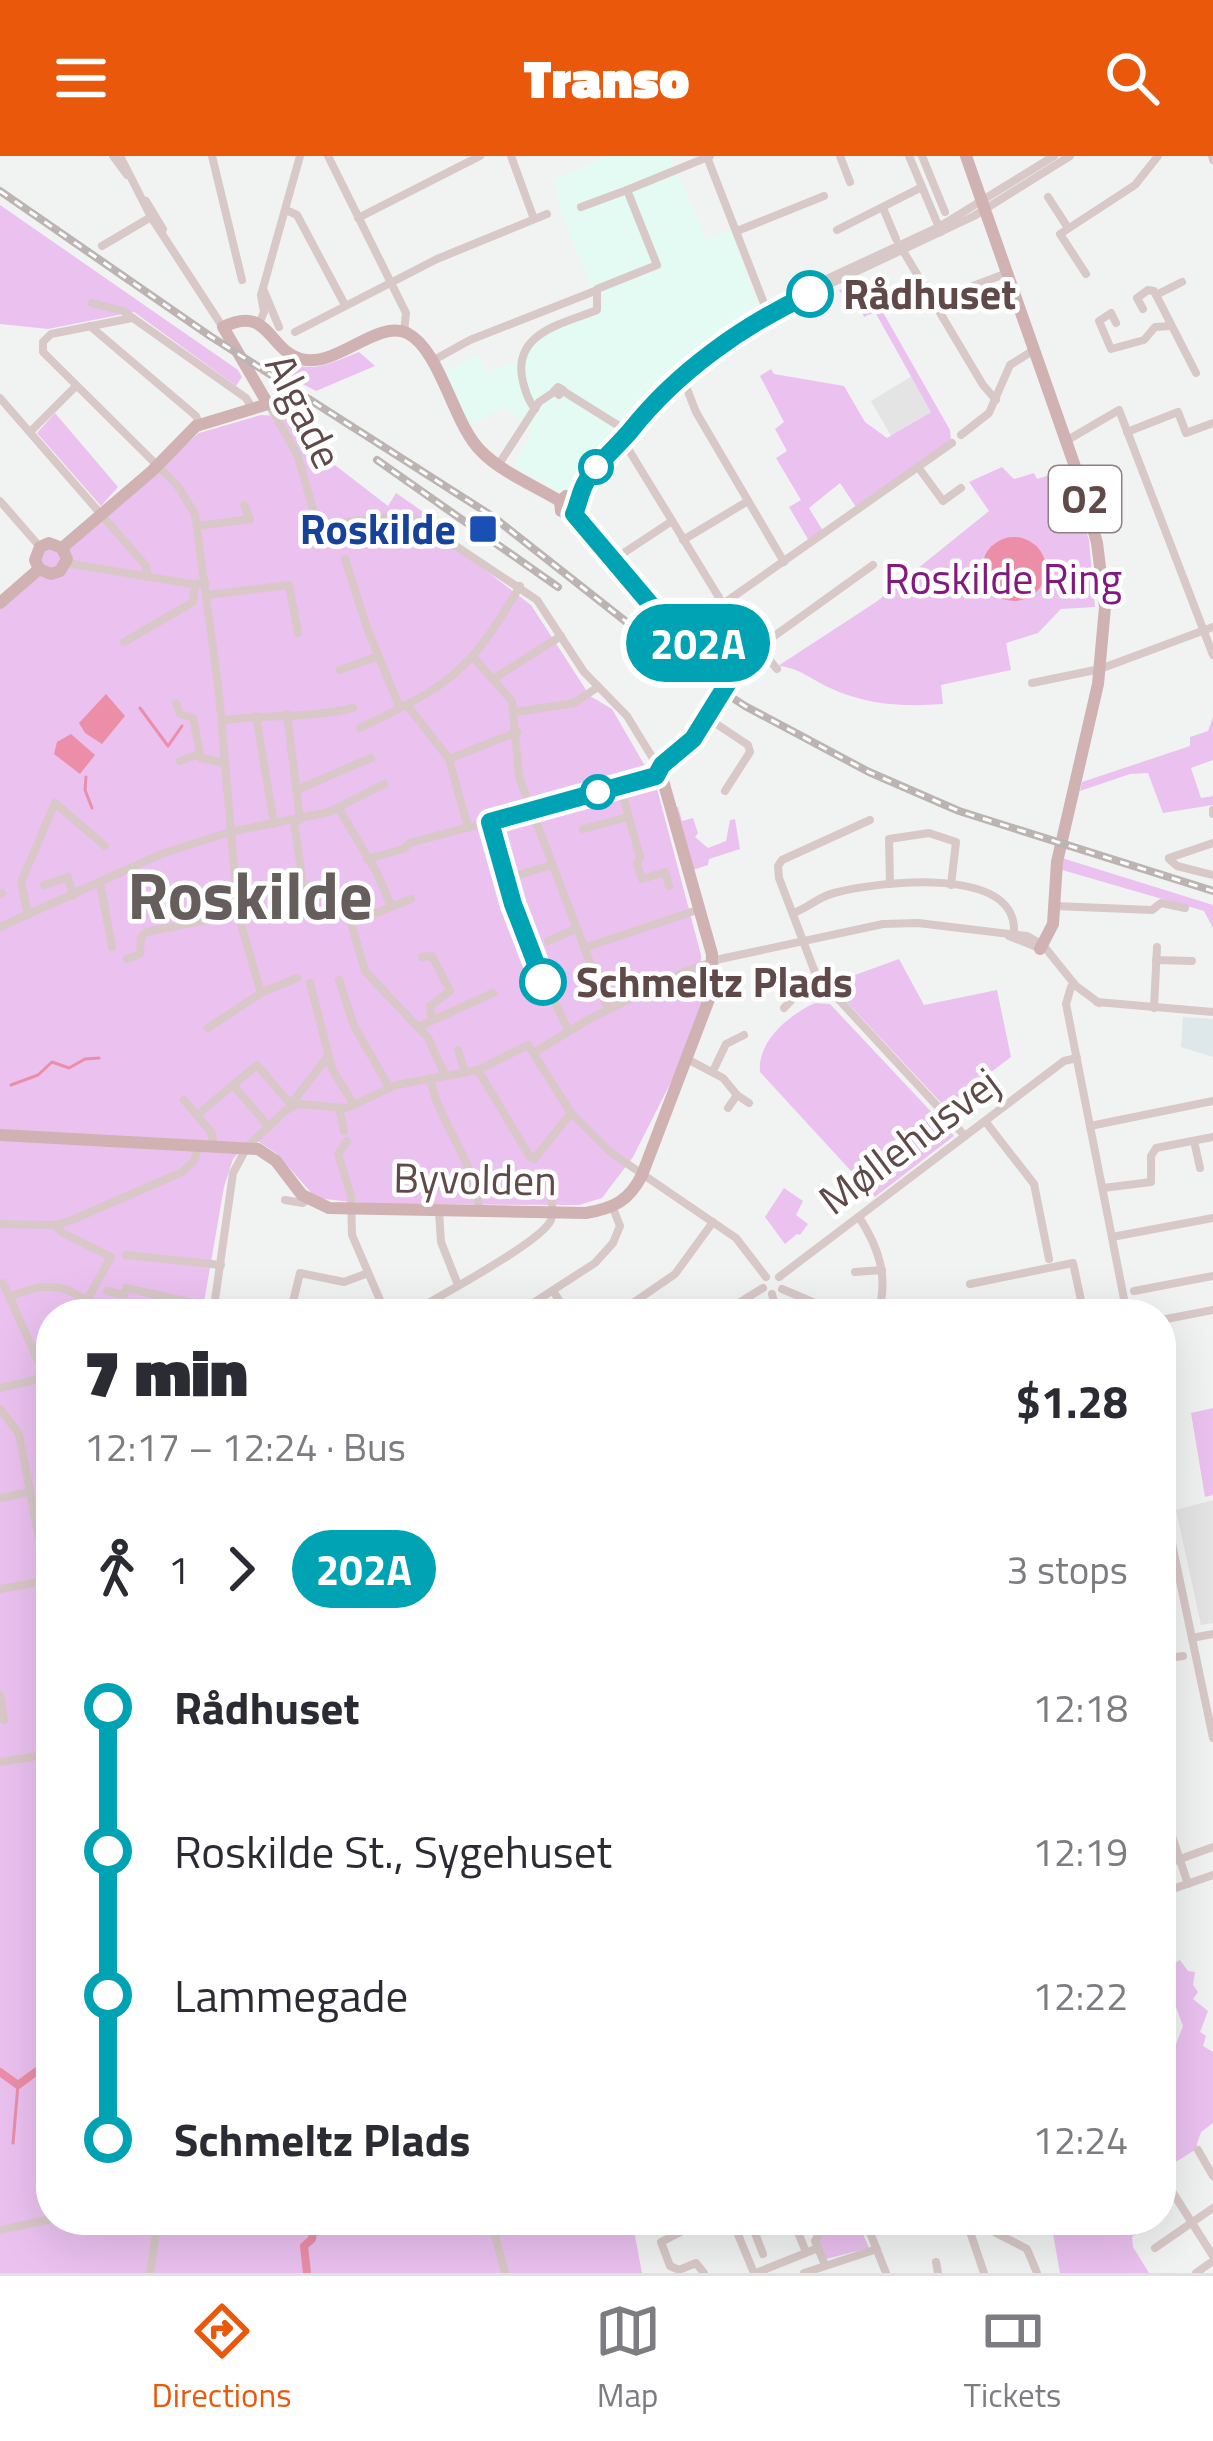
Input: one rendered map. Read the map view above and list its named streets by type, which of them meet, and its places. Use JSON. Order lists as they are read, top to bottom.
{
  "streets": {
    "main road": ["Algade", "O2", "Byvolden"],
    "street": ["Møllehusvej"]
  },
  "districts": ["Roskilde"],
  "parks": ["Roskilde Ring"],
  "places": {
    "other": ["Rådhuset", "Schmeltz Plads"],
    "transit": ["Roskilde"]
  },
  "lines": ["bus line 202A"],
  "page": {
    "header": "Transo",
    "on_map": "202A",
    "heading": ["7 min", "12:17 – 12:24 · Bus", "$1.28"],
    "legs": ["1", "202A", "3 stops"],
    "list": [
      {
        "name": "Rådhuset",
        "value": "12:18"
      },
      {
        "name": "Roskilde St., Sygehuset",
        "value": "12:19"
      },
      {
        "name": "Lammegade",
        "value": "12:22"
      },
      {
        "name": "Schmeltz Plads",
        "value": "12:24"
      }
    ],
    "tabs": ["Directions", "Map", "Tickets"]
  }
}
